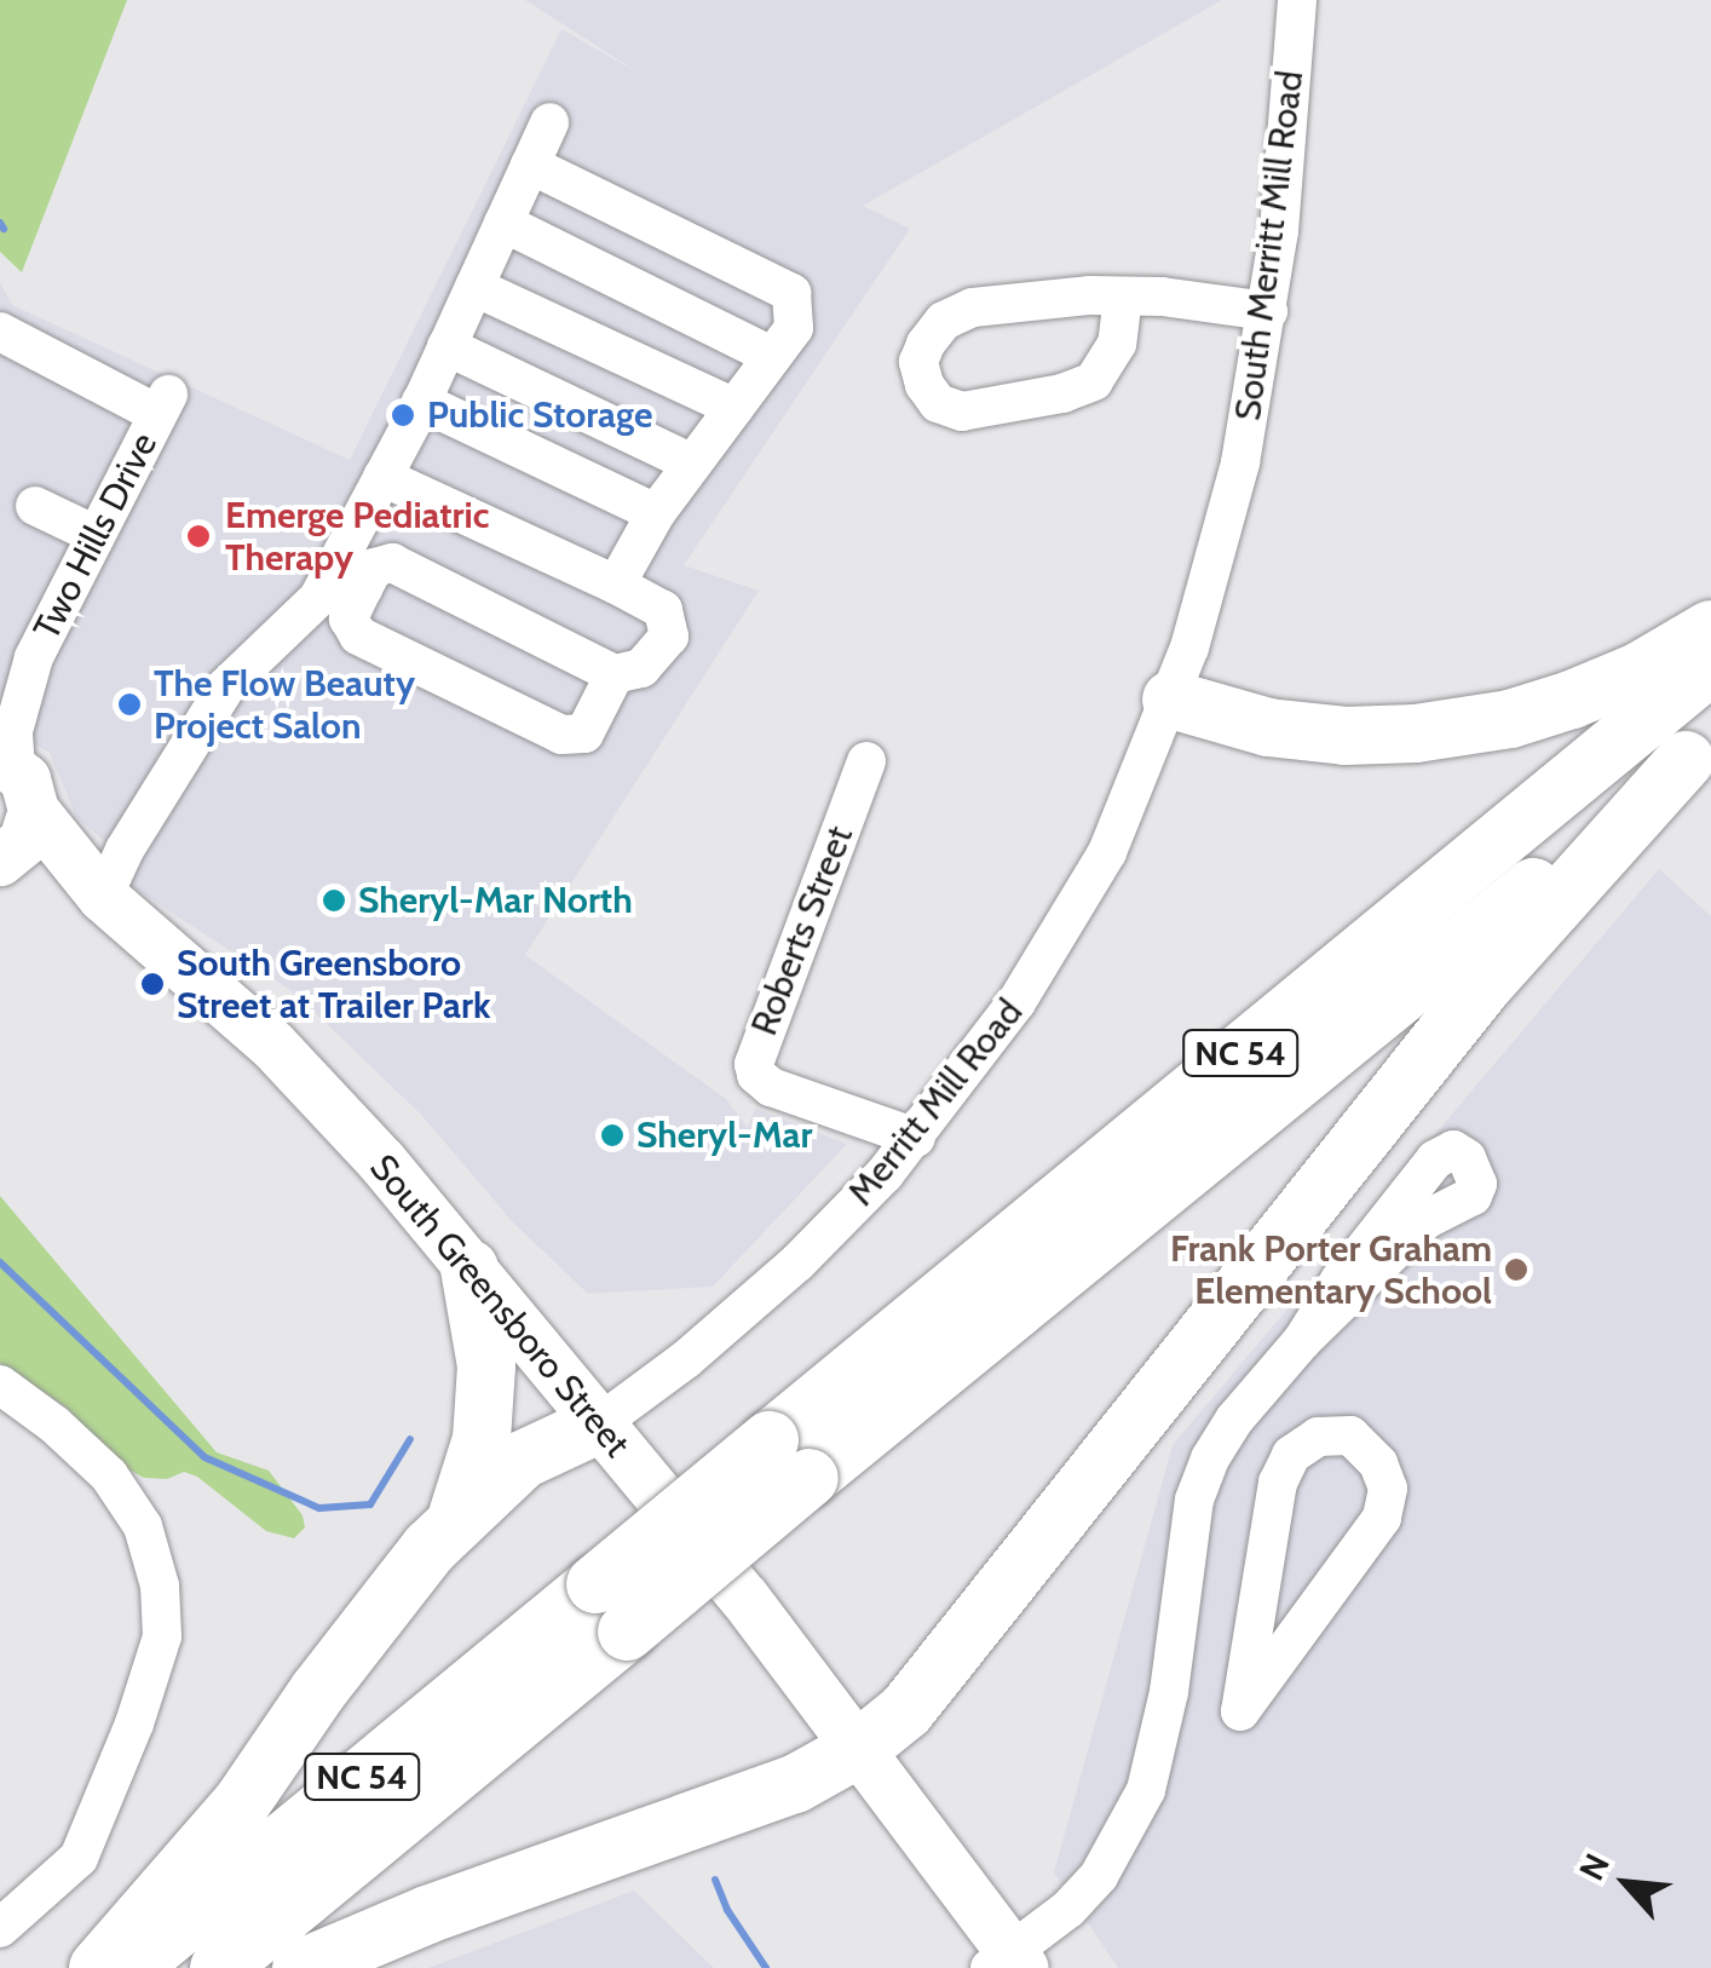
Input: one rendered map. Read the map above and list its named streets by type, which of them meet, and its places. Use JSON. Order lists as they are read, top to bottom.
{
  "streets": {
    "highway": ["NC 54"],
    "main road": ["South Greensboro Street"],
    "street": [
      "South Merritt Mill Road",
      "Two Hills Drive",
      "Roberts Street",
      "Merritt Mill Road"
    ]
  },
  "crossings": [
    ["South Merritt Mill Road", "Merritt Mill Road"],
    ["Two Hills Drive", "South Greensboro Street"],
    ["Roberts Street", "Merritt Mill Road"],
    ["Merritt Mill Road", "South Greensboro Street"]
  ],
  "places": [
    "Public Storage",
    "Emerge Pediatric Therapy",
    "The Flow Beauty Project Salon",
    "Sheryl-Mar North",
    "South Greensboro Street at Trailer Park",
    "Sheryl-Mar",
    "Frank Porter Graham Elementary School"
  ],
  "north": "top left"
}
